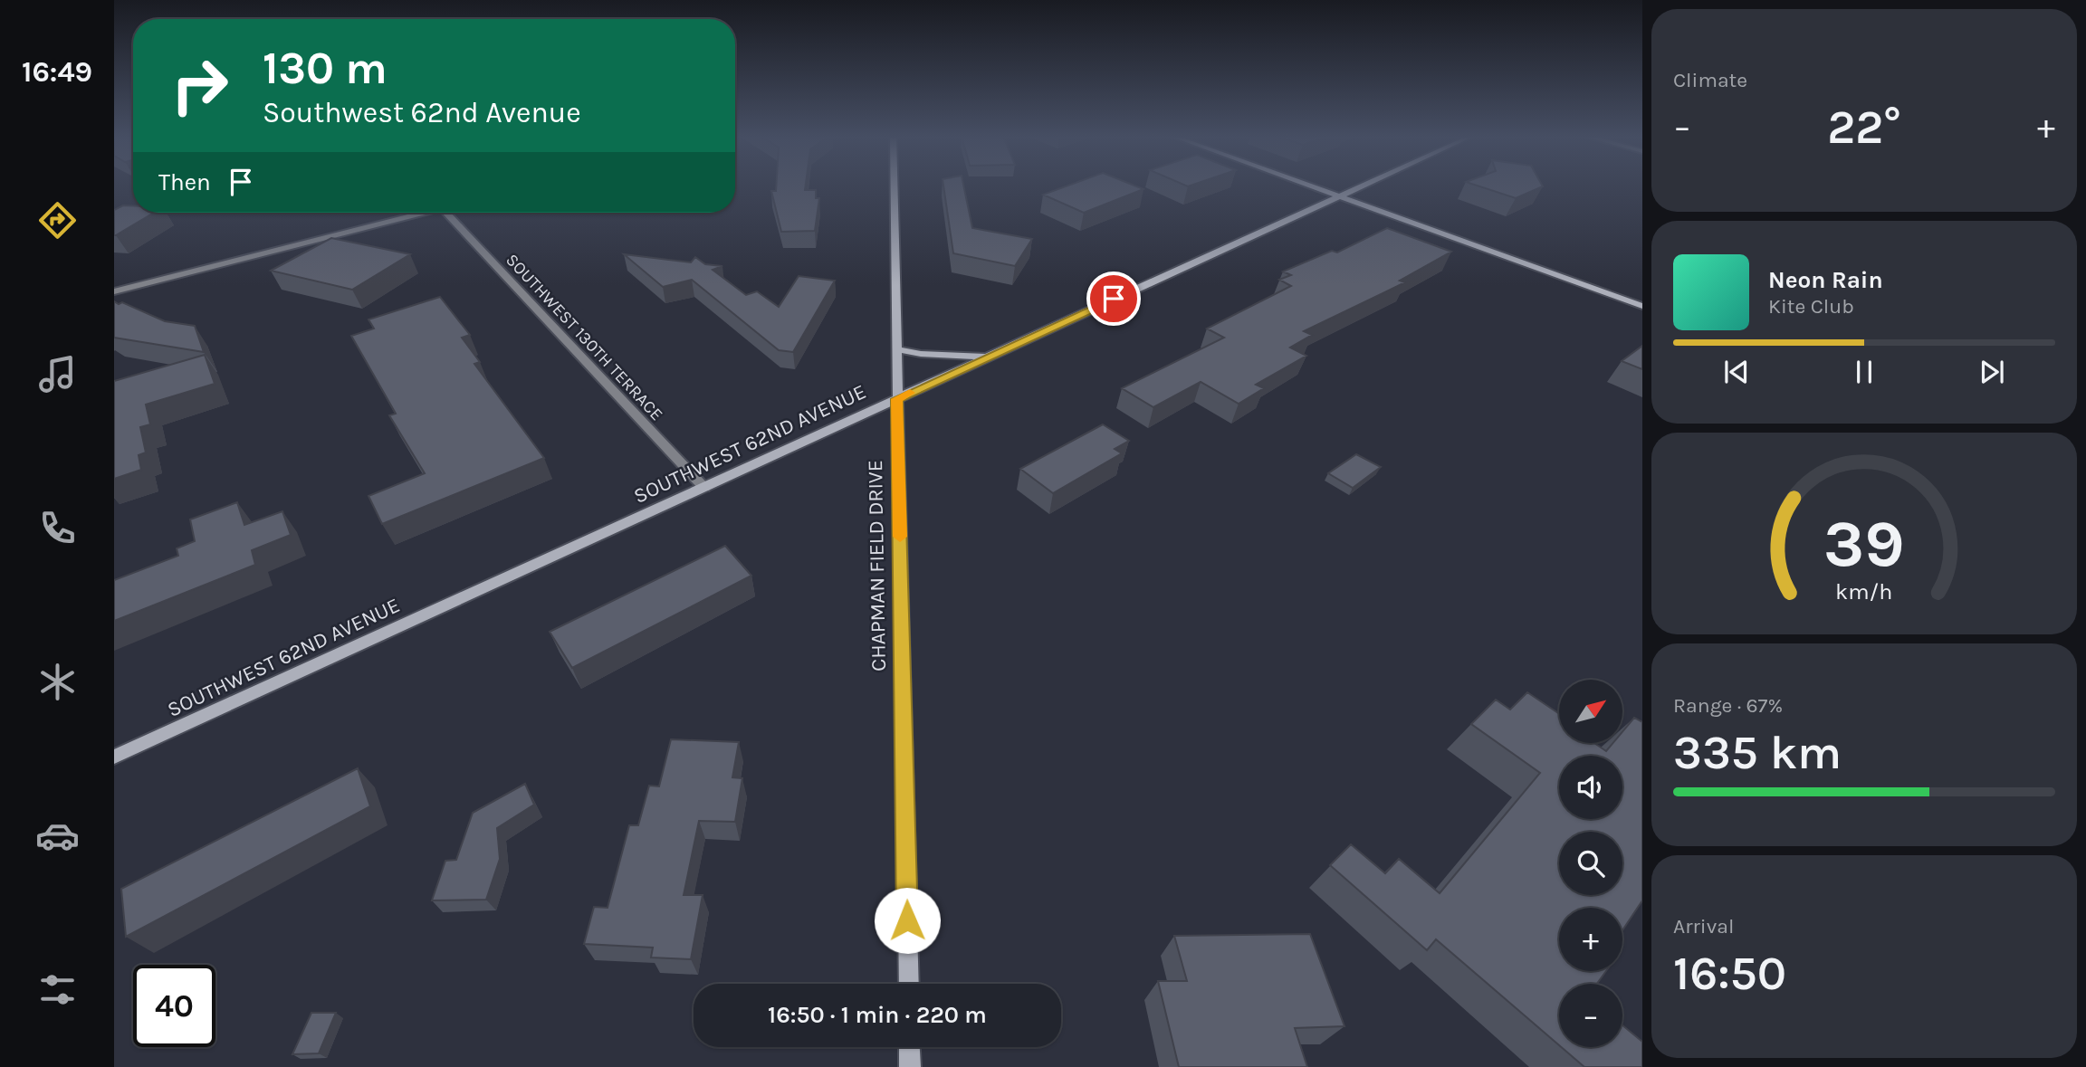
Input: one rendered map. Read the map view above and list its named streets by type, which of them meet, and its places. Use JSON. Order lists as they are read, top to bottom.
{
  "streets": {
    "street": ["SOUTHWEST 130TH TERRACE", "SOUTHWEST 62ND AVENUE", "CHAPMAN FIELD DRIVE"]
  },
  "crossings": [
    ["SOUTHWEST 130TH TERRACE", "SOUTHWEST 62ND AVENUE"],
    ["SOUTHWEST 62ND AVENUE", "CHAPMAN FIELD DRIVE"]
  ],
  "north": "top right",
  "page": {
    "tabs": "16:49",
    "tile": [
      "Climate",
      ["Range · 67%", "335 km"],
      ["Arrival", "16:50"]
    ],
    "turn": ["130 m", "Southwest 62nd Avenue"],
    "heat": ["−", "22°", "+"],
    "then": "Then",
    "song": ["Neon Rain", "Kite Club"],
    "map_buttons": ["+", "−"],
    "limit": "40",
    "trip": "16:50 · 1 min · 220 m",
    "gauge": ["39", "km/h"]
  }
}
